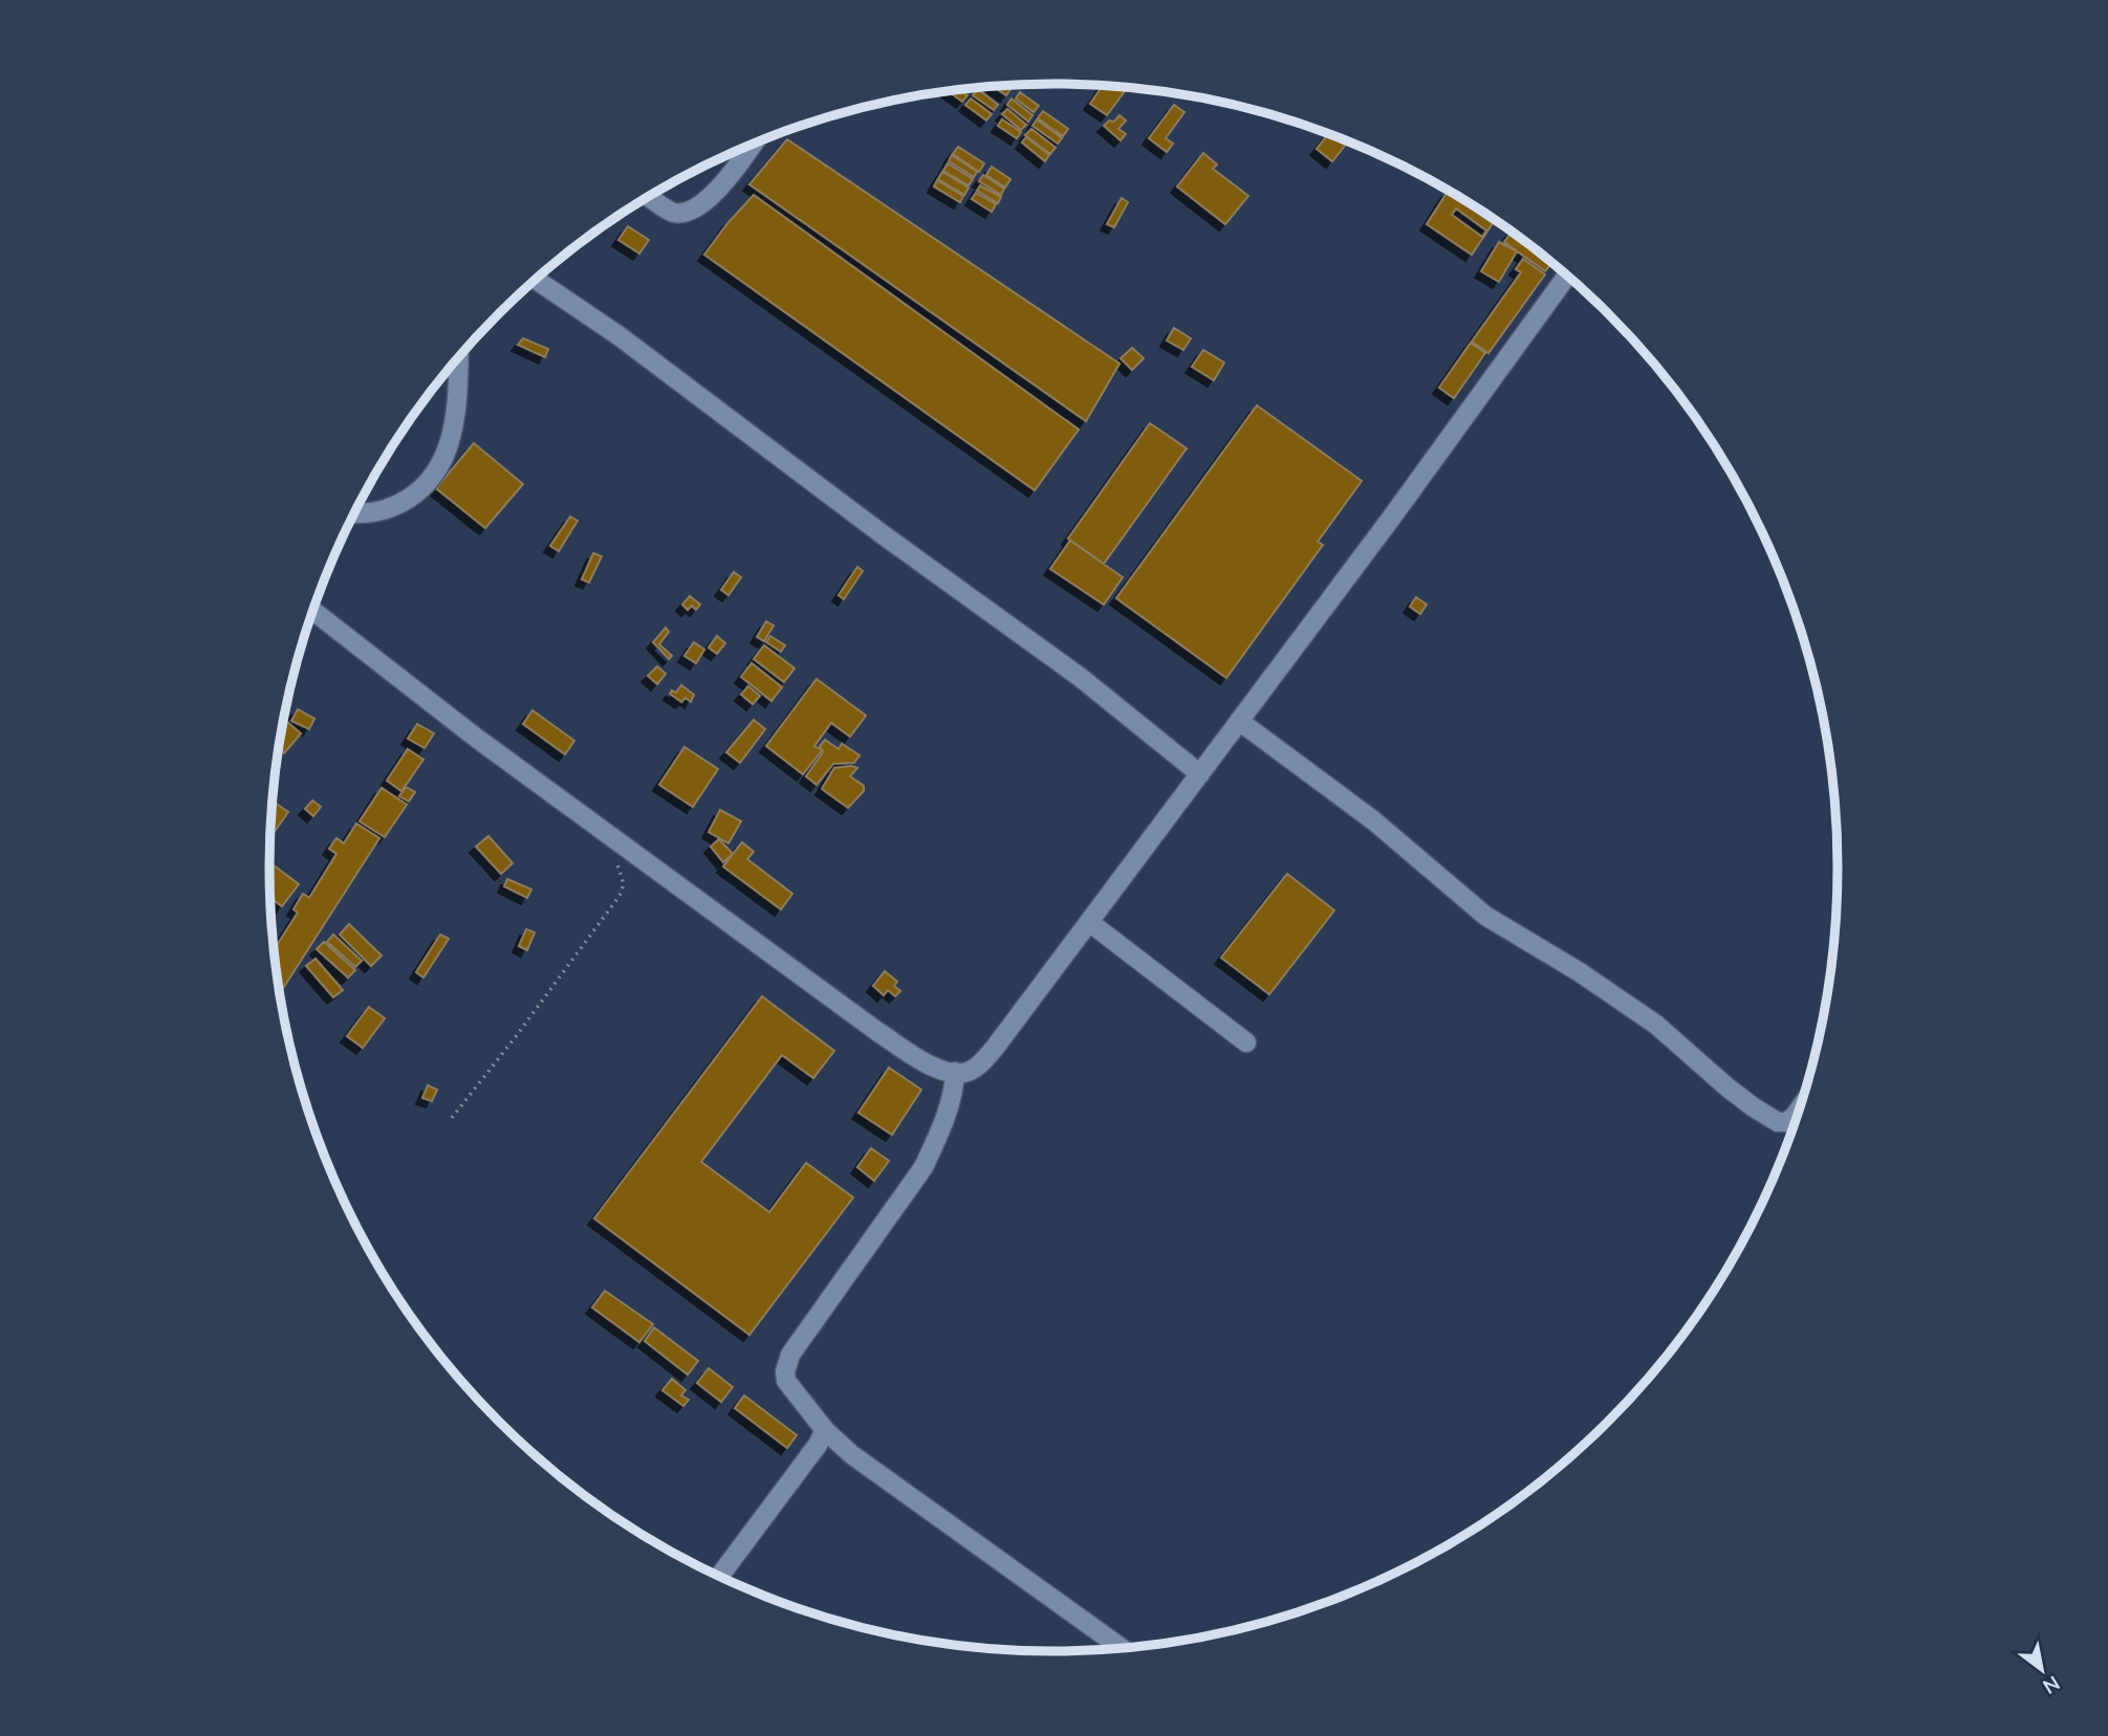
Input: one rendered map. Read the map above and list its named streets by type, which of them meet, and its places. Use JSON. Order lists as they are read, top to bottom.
{
  "north": "bottom right"
}
